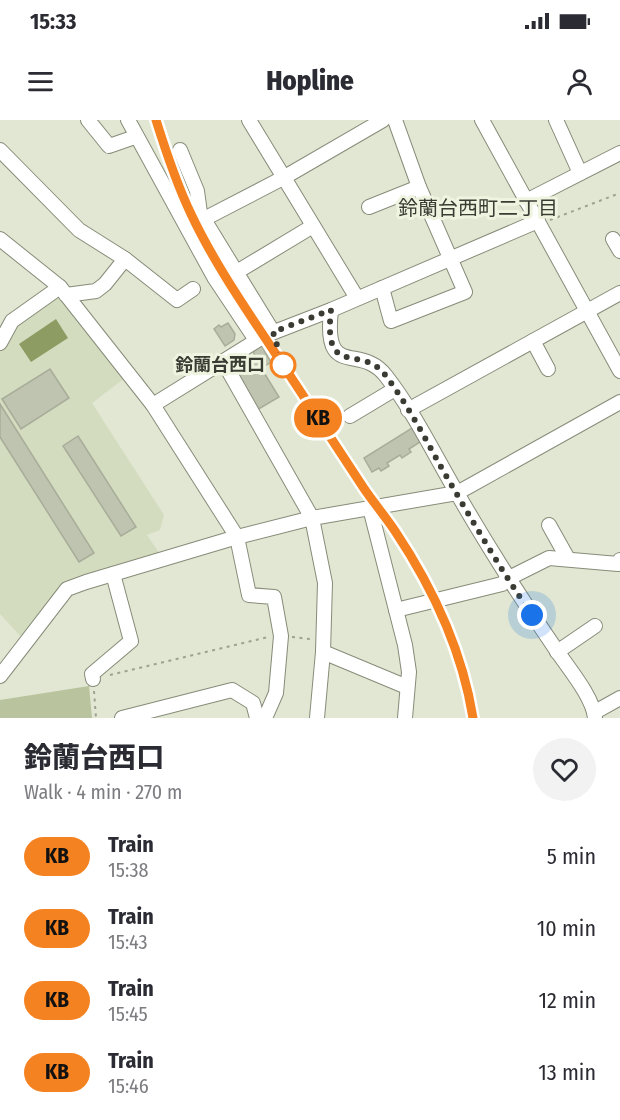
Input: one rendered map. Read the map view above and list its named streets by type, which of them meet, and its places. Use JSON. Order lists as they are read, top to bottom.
{
  "districts": ["鈴蘭台西町二丁目"],
  "places": ["鈴蘭台西口"],
  "page": {
    "status": "15:33",
    "header": "Hopline",
    "on_map": "KB",
    "heading": ["鈴蘭台西口", "Walk · 4 min · 270 m"],
    "list": [
      {
        "mark": "KB",
        "name": "Train",
        "note": "15:38",
        "value": "5 min"
      },
      {
        "mark": "KB",
        "name": "Train",
        "note": "15:43",
        "value": "10 min"
      },
      {
        "mark": "KB",
        "name": "Train",
        "note": "15:45",
        "value": "12 min"
      },
      {
        "mark": "KB",
        "name": "Train",
        "note": "15:46",
        "value": "13 min"
      }
    ]
  }
}
